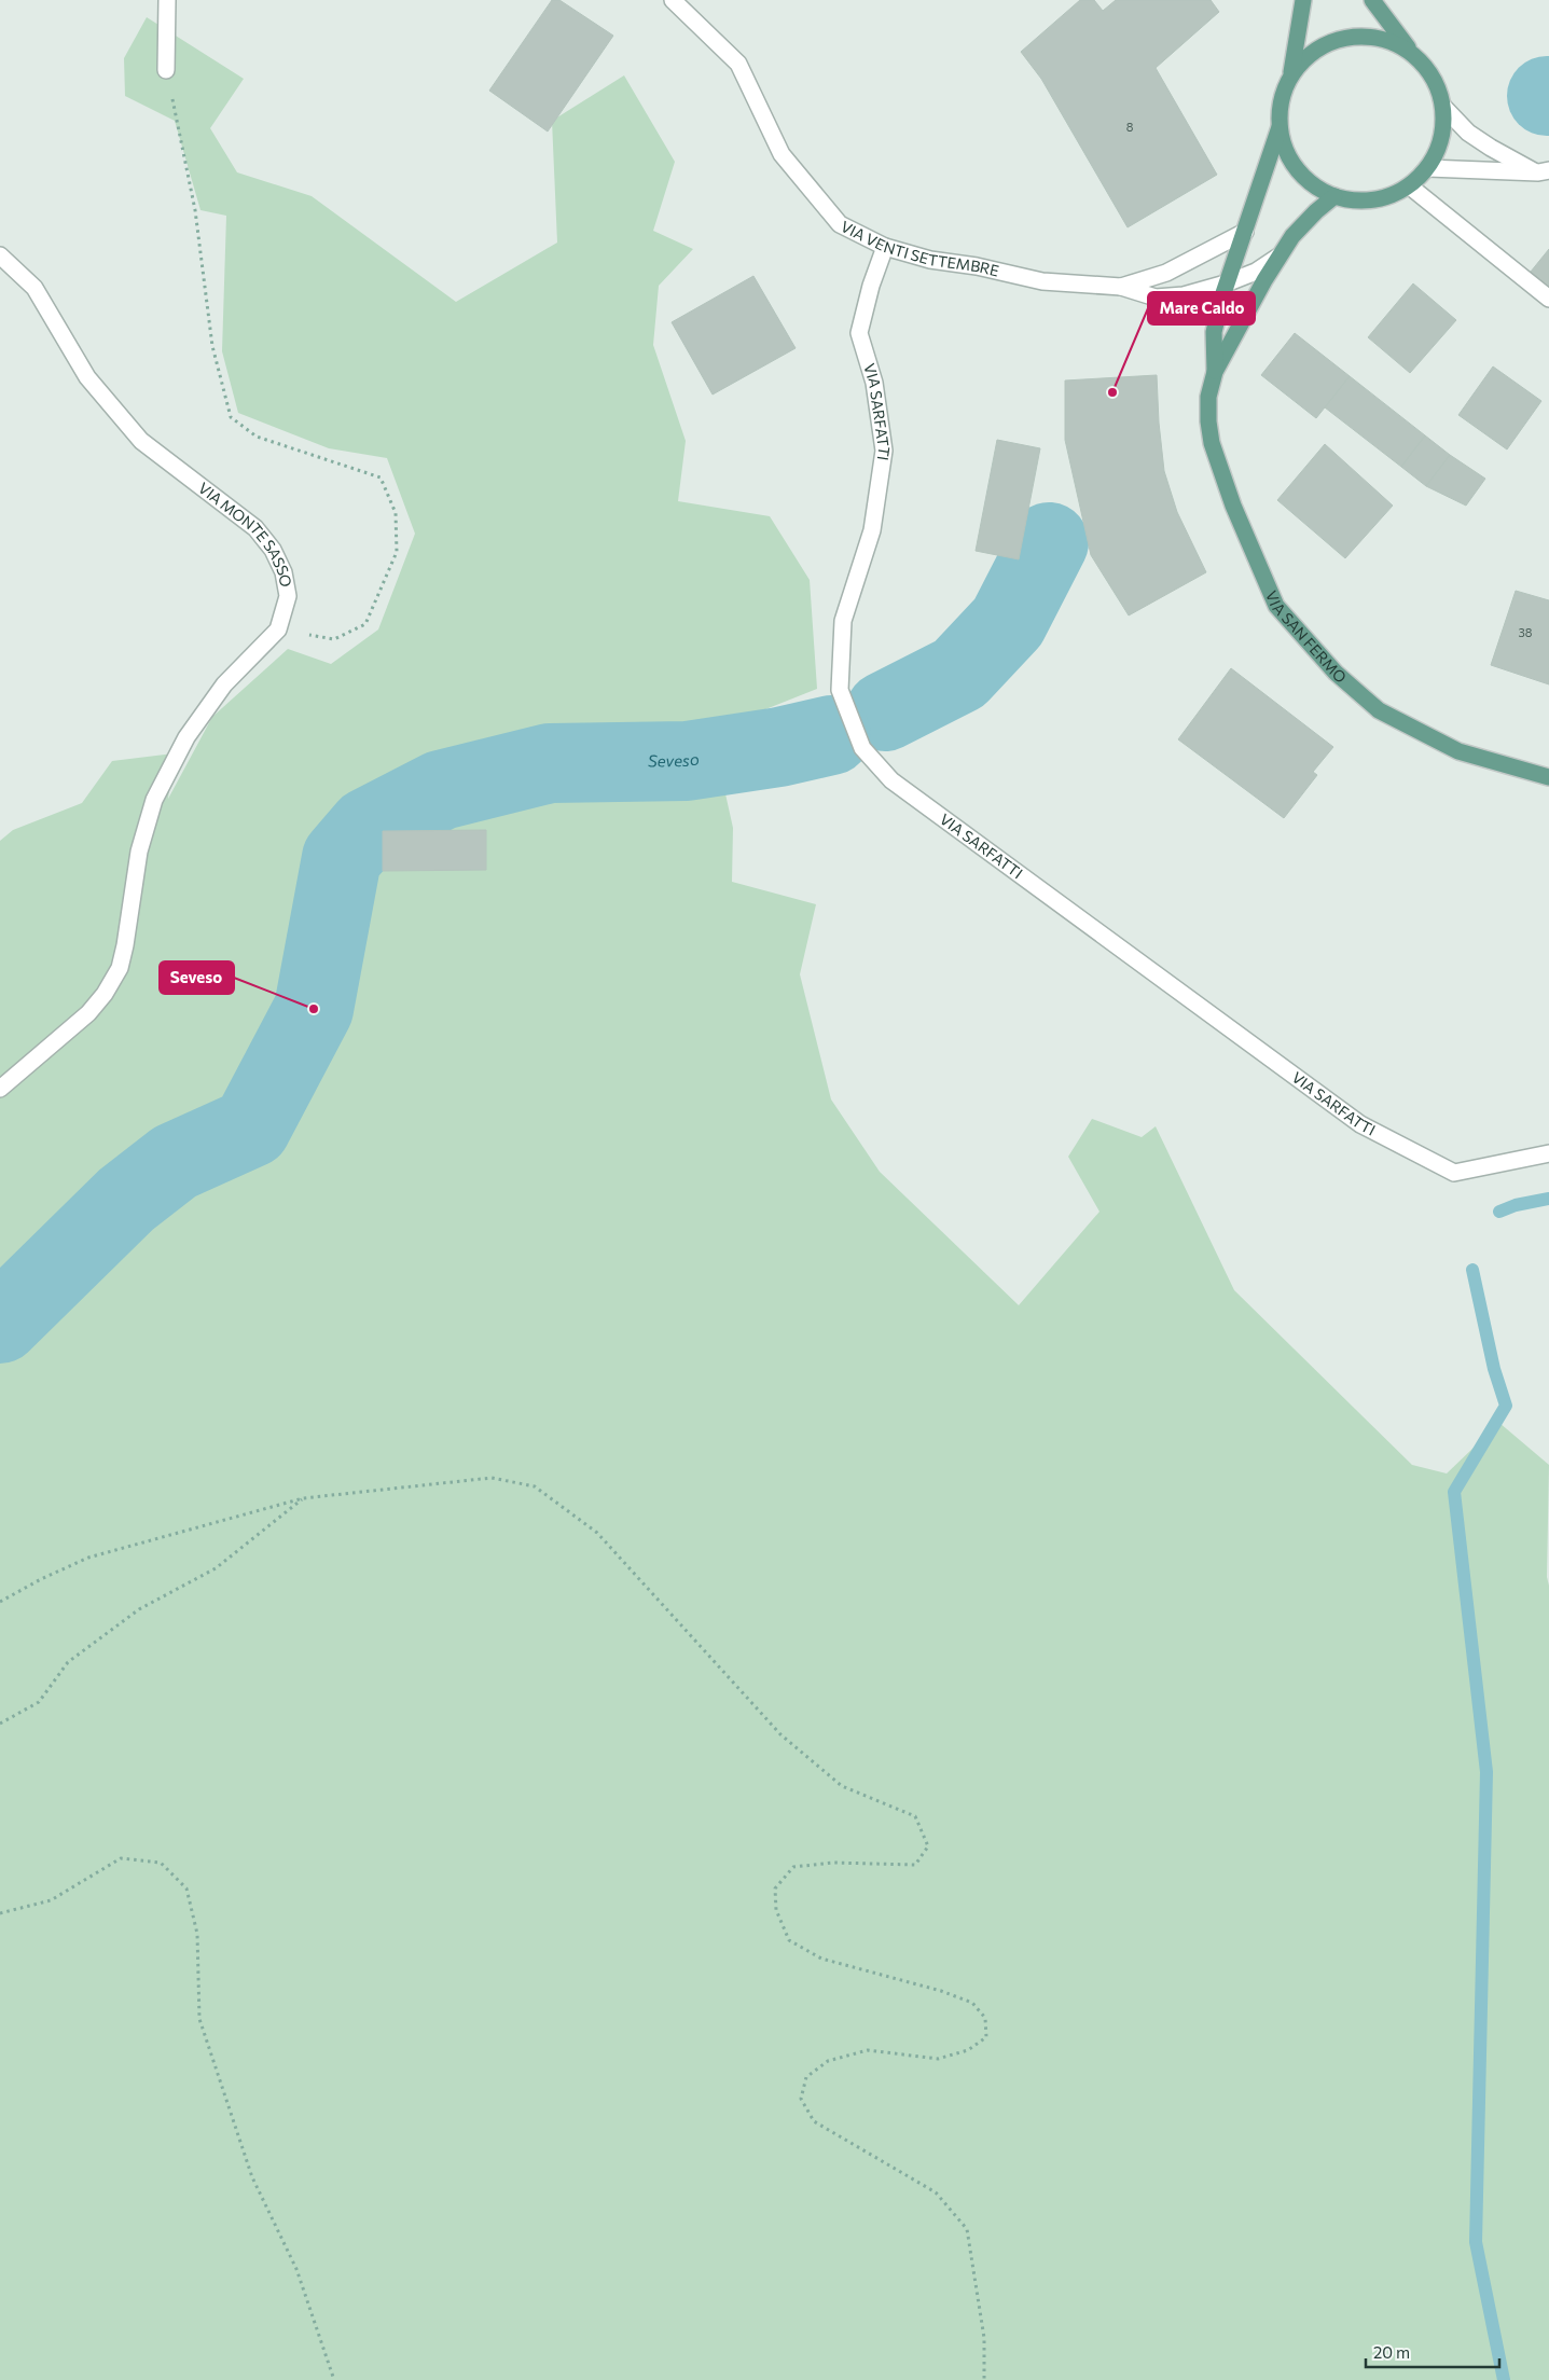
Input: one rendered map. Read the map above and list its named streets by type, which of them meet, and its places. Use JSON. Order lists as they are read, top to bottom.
{
  "streets": {
    "main road": ["VIA SAN FERMO"],
    "street": ["VIA VENTI SETTEMBRE", "VIA SARFATTI", "VIA MONTE SASSO"]
  },
  "crossings": [
    ["VIA VENTI SETTEMBRE", "VIA SARFATTI"]
  ],
  "water": ["Seveso"],
  "places": ["Mare Caldo", "Seveso"],
  "house_numbers": ["8", "38"],
  "scale_bar": "20 m"
}
